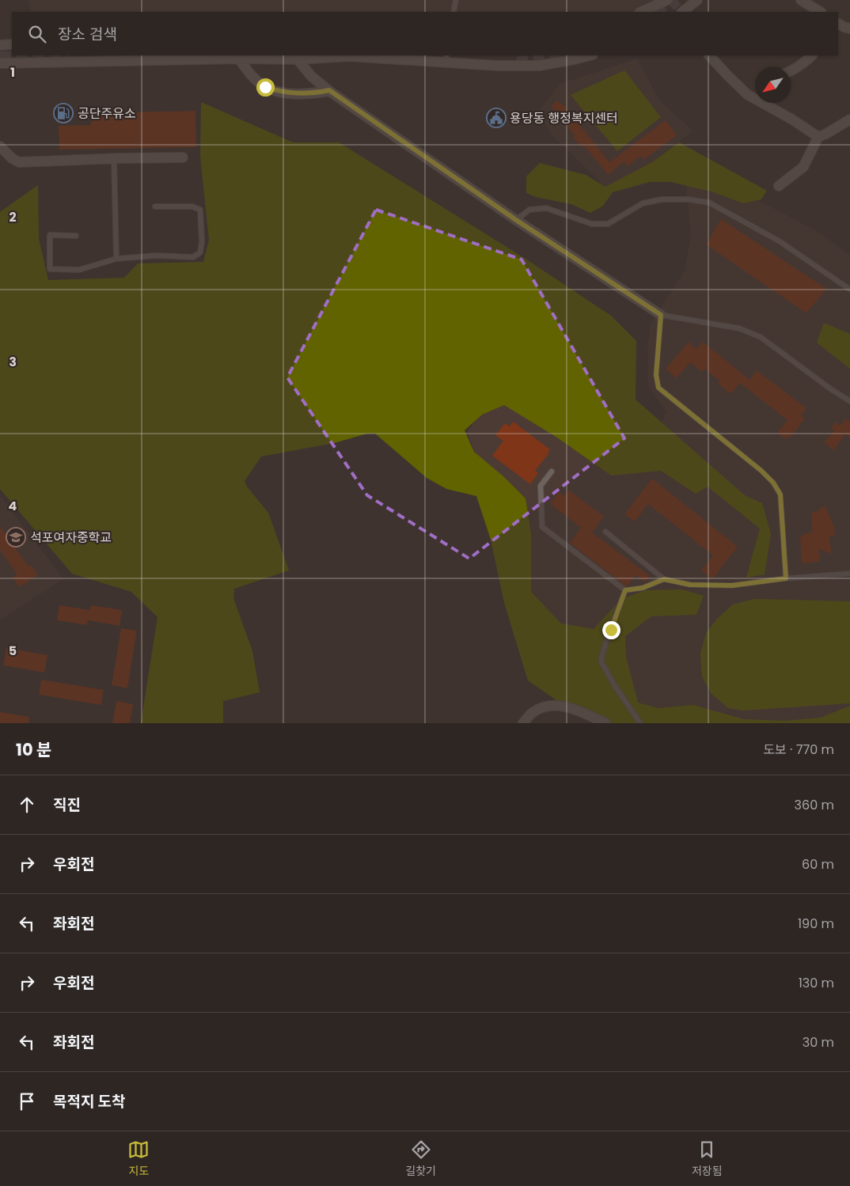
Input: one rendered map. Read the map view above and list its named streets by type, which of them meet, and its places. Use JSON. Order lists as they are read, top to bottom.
{
  "places": {
    "fuel station": ["공단주유소"],
    "public building": ["용당동 행정복지센터"],
    "school or university": ["석포여자중학교"]
  },
  "north": "bottom left",
  "page": {
    "search": "장소 검색",
    "heading": ["10 분", "도보 · 770 m"],
    "list": [
      ["직진", "360 m"],
      ["우회전", "60 m"],
      ["좌회전", "190 m"],
      ["우회전", "130 m"],
      ["좌회전", "30 m"],
      "목적지 도착"
    ],
    "nav": ["지도", "길찾기", "저장됨"]
  },
  "grid": {
    "rows": [
      "1",
      "2",
      "3",
      "4",
      "5"
    ]
  }
}
